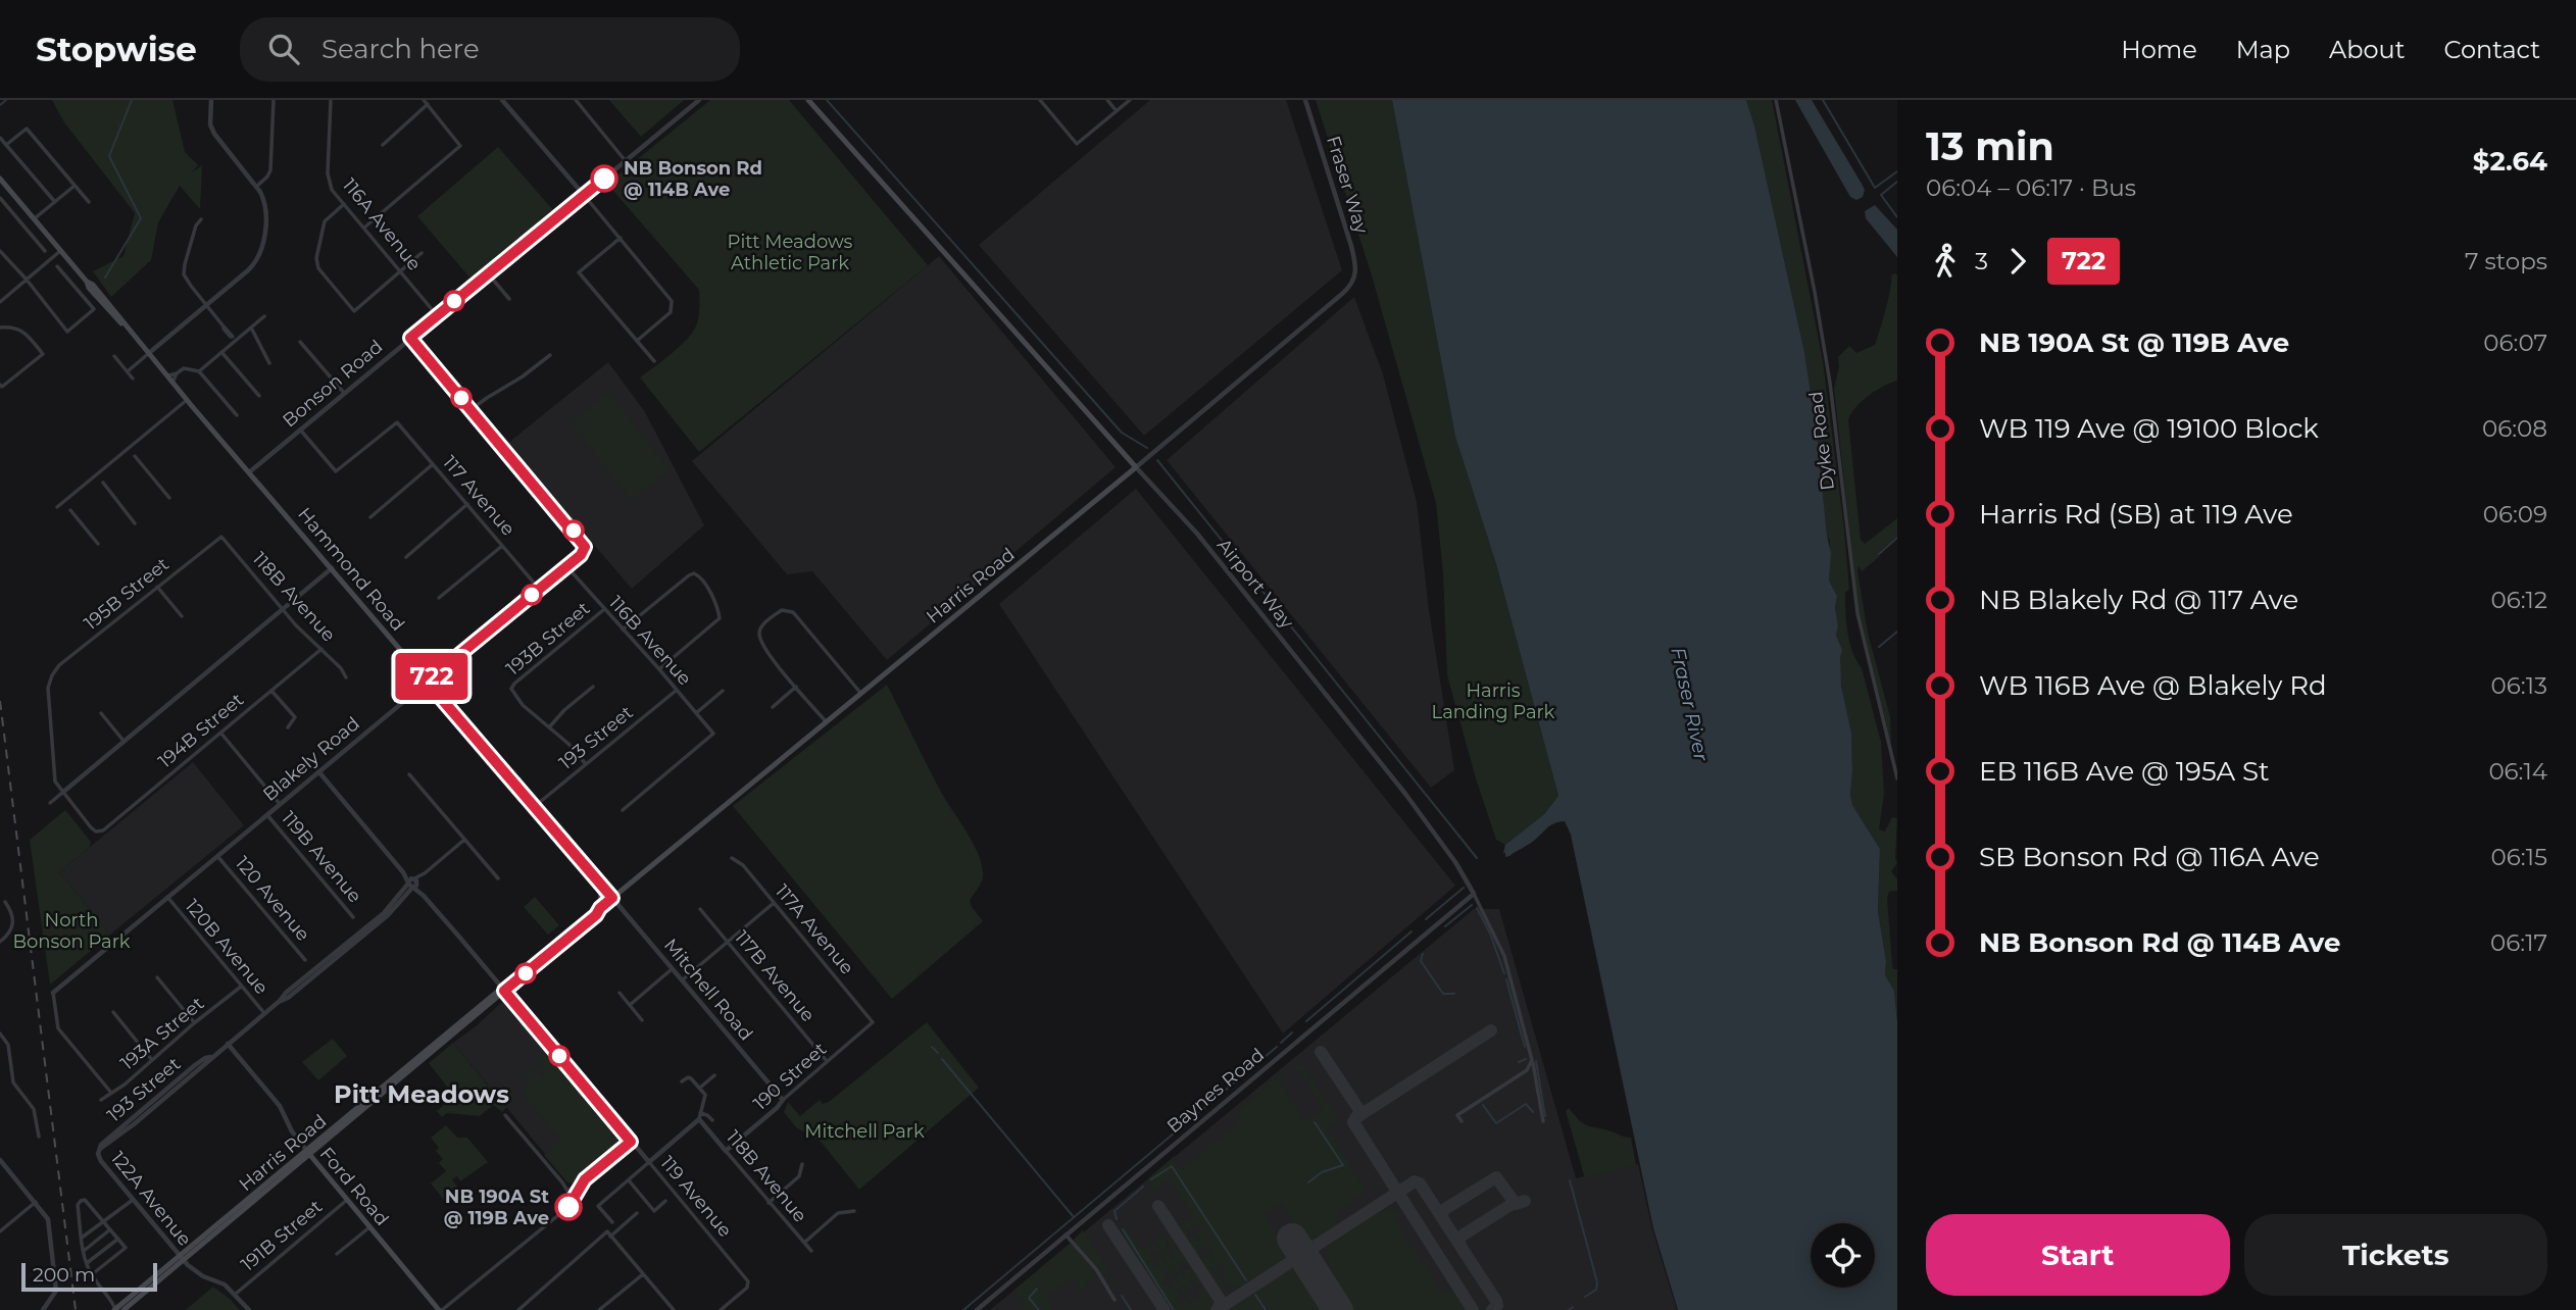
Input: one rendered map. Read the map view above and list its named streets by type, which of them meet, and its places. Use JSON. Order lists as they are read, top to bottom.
{
  "streets": {
    "main road": [
      "Hammond Road",
      "Airport Way",
      "Harris Road",
      "Ford Road"
    ],
    "street": [
      "Fraser Way",
      "116A Avenue",
      "Bonson Road",
      "Dyke Road",
      "117 Avenue",
      "195B Street",
      "118B Avenue",
      "193B Street",
      "116B Avenue",
      "194B Street",
      "193 Street",
      "Blakely Road",
      "119B Avenue",
      "120 Avenue",
      "117A Avenue",
      "120B Avenue",
      "117B Avenue",
      "Mitchell Road",
      "193A Street",
      "190 Street",
      "Baynes Road",
      "119 Avenue",
      "122A Avenue",
      "191B Street"
    ]
  },
  "crossings": [
    ["Fraser Way", "Harris Road"],
    ["116A Avenue", "Bonson Road"],
    ["Bonson Road", "117 Avenue"],
    ["Bonson Road", "Hammond Road"],
    ["117 Avenue", "Blakely Road"],
    ["Hammond Road", "Harris Road"],
    ["Hammond Road", "193 Street"],
    ["Hammond Road", "Blakely Road"],
    ["Hammond Road", "Mitchell Road"],
    ["Airport Way", "Harris Road"],
    ["Airport Way", "Baynes Road"],
    ["Harris Road", "Mitchell Road"],
    ["Harris Road", "Ford Road"],
    ["Harris Road", "119 Avenue"],
    ["Harris Road", "122A Avenue"],
    ["195B Street", "118B Avenue"],
    ["195B Street", "194B Street"],
    ["118B Avenue", "194B Street"],
    ["118B Avenue", "190 Street"],
    ["193B Street", "116B Avenue"],
    ["116B Avenue", "193 Street"],
    ["116B Avenue", "Blakely Road"],
    ["194B Street", "119B Avenue"],
    ["193 Street", "120B Avenue"],
    ["193 Street", "Ford Road"],
    ["193 Street", "119 Avenue"],
    ["193 Street", "122A Avenue"],
    ["Blakely Road", "119B Avenue"],
    ["Blakely Road", "120 Avenue"],
    ["Blakely Road", "120B Avenue"],
    ["Blakely Road", "119 Avenue"],
    ["117A Avenue", "190 Street"],
    ["120B Avenue", "193A Street"],
    ["117B Avenue", "190 Street"],
    ["Mitchell Road", "190 Street"],
    ["Ford Road", "191B Street"],
    ["122A Avenue", "191B Street"]
  ],
  "districts": ["Pitt Meadows"],
  "water": ["Fraser River"],
  "parks": [
    "Pitt Meadows Athletic Park",
    "Harris Landing Park",
    "North Bonson Park",
    "Mitchell Park"
  ],
  "places": ["NB Bonson Rd @ 114B Ave", "NB 190A St @ 119B Ave"],
  "lines": ["bus line 722"],
  "scale_bar": "200 m",
  "page": {
    "header": "Stopwise",
    "search": "Search here",
    "nav": [
      "Home",
      "Map",
      "About",
      "Contact"
    ],
    "on_map": "722",
    "heading": ["13 min", "06:04 – 06:17 · Bus", "$2.64"],
    "legs": ["3", "722", "7 stops"],
    "list": [
      {
        "name": "NB 190A St @ 119B Ave",
        "value": "06:07"
      },
      {
        "name": "WB 119 Ave @ 19100 Block",
        "value": "06:08"
      },
      {
        "name": "Harris Rd (SB) at 119 Ave",
        "value": "06:09"
      },
      {
        "name": "NB Blakely Rd @ 117 Ave",
        "value": "06:12"
      },
      {
        "name": "WB 116B Ave @ Blakely Rd",
        "value": "06:13"
      },
      {
        "name": "EB 116B Ave @ 195A St",
        "value": "06:14"
      },
      {
        "name": "SB Bonson Rd @ 116A Ave",
        "value": "06:15"
      },
      {
        "name": "NB Bonson Rd @ 114B Ave",
        "value": "06:17"
      }
    ],
    "buttons": ["Start", "Tickets"],
    "scale": "200 m"
  }
}
